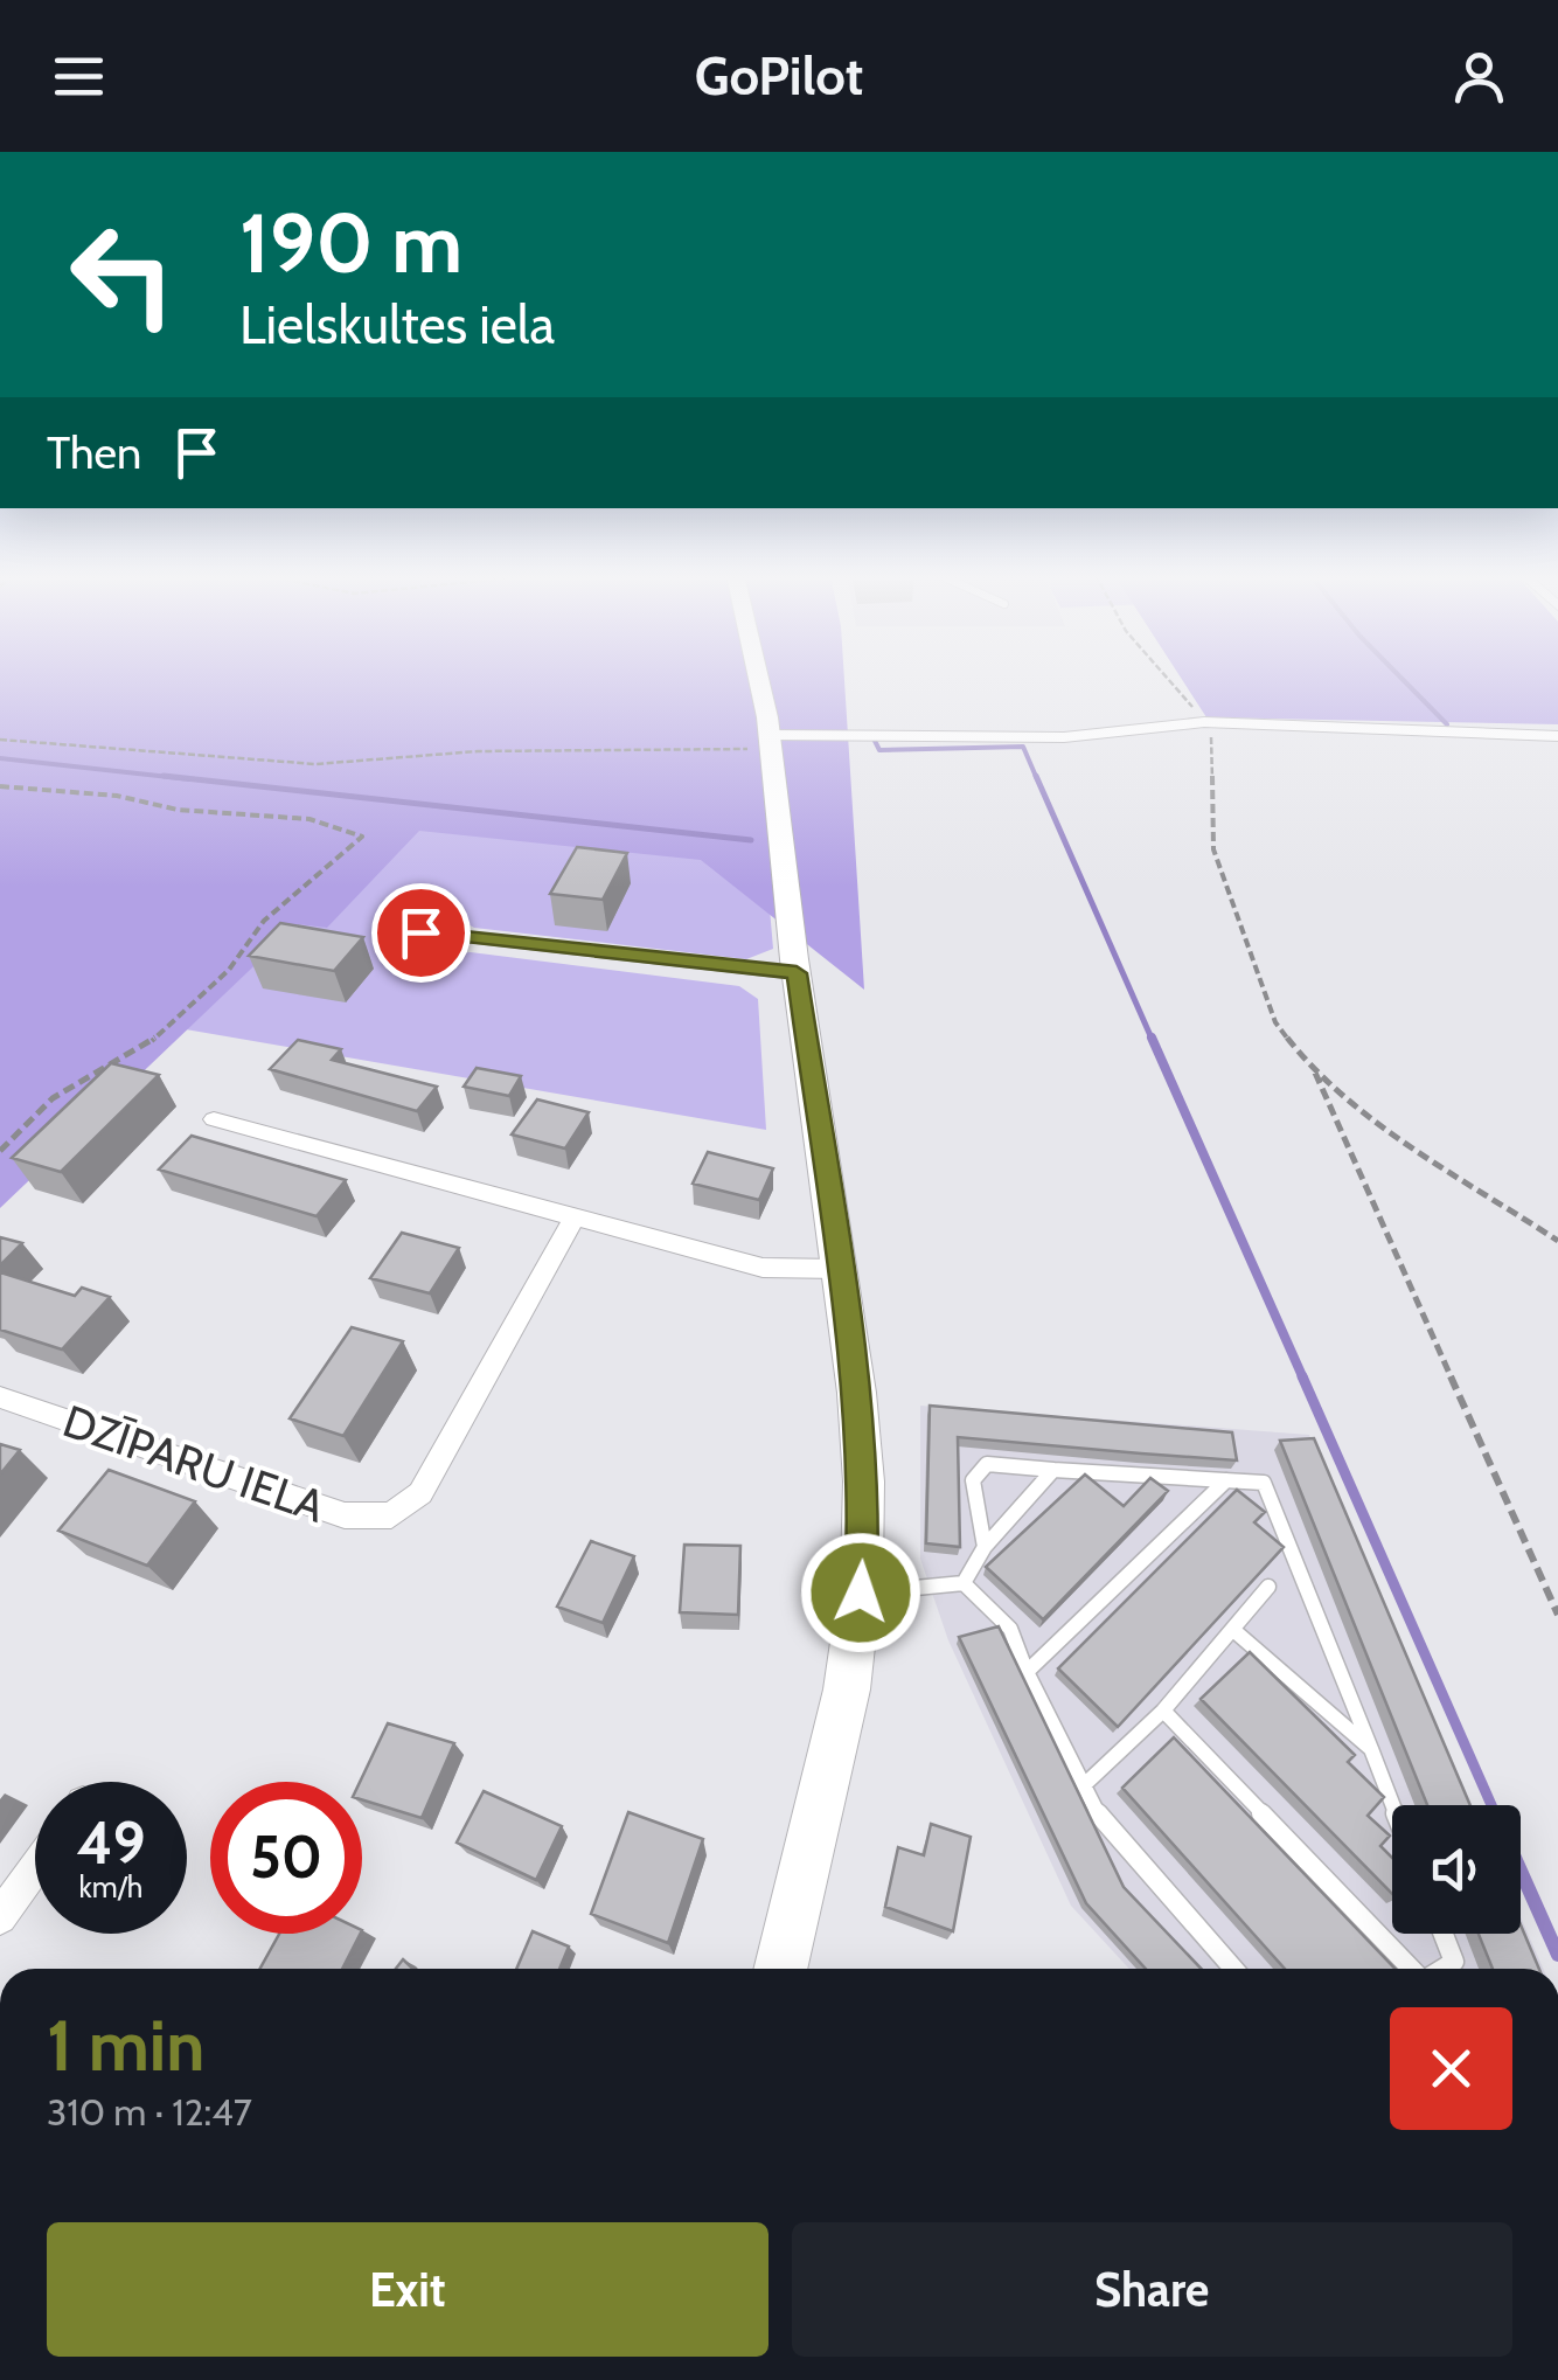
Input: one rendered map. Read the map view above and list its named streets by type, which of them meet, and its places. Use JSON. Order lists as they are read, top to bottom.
{
  "streets": {
    "street": ["DZĪPARU IELA"]
  },
  "page": {
    "header": "GoPilot",
    "turn": ["190 m", "Lielskultes iela"],
    "then": "Then",
    "speed": "49 km/h",
    "limit": "50",
    "heading": ["1 min", "310 m · 12:47"],
    "buttons": ["Exit", "Share"]
  }
}
